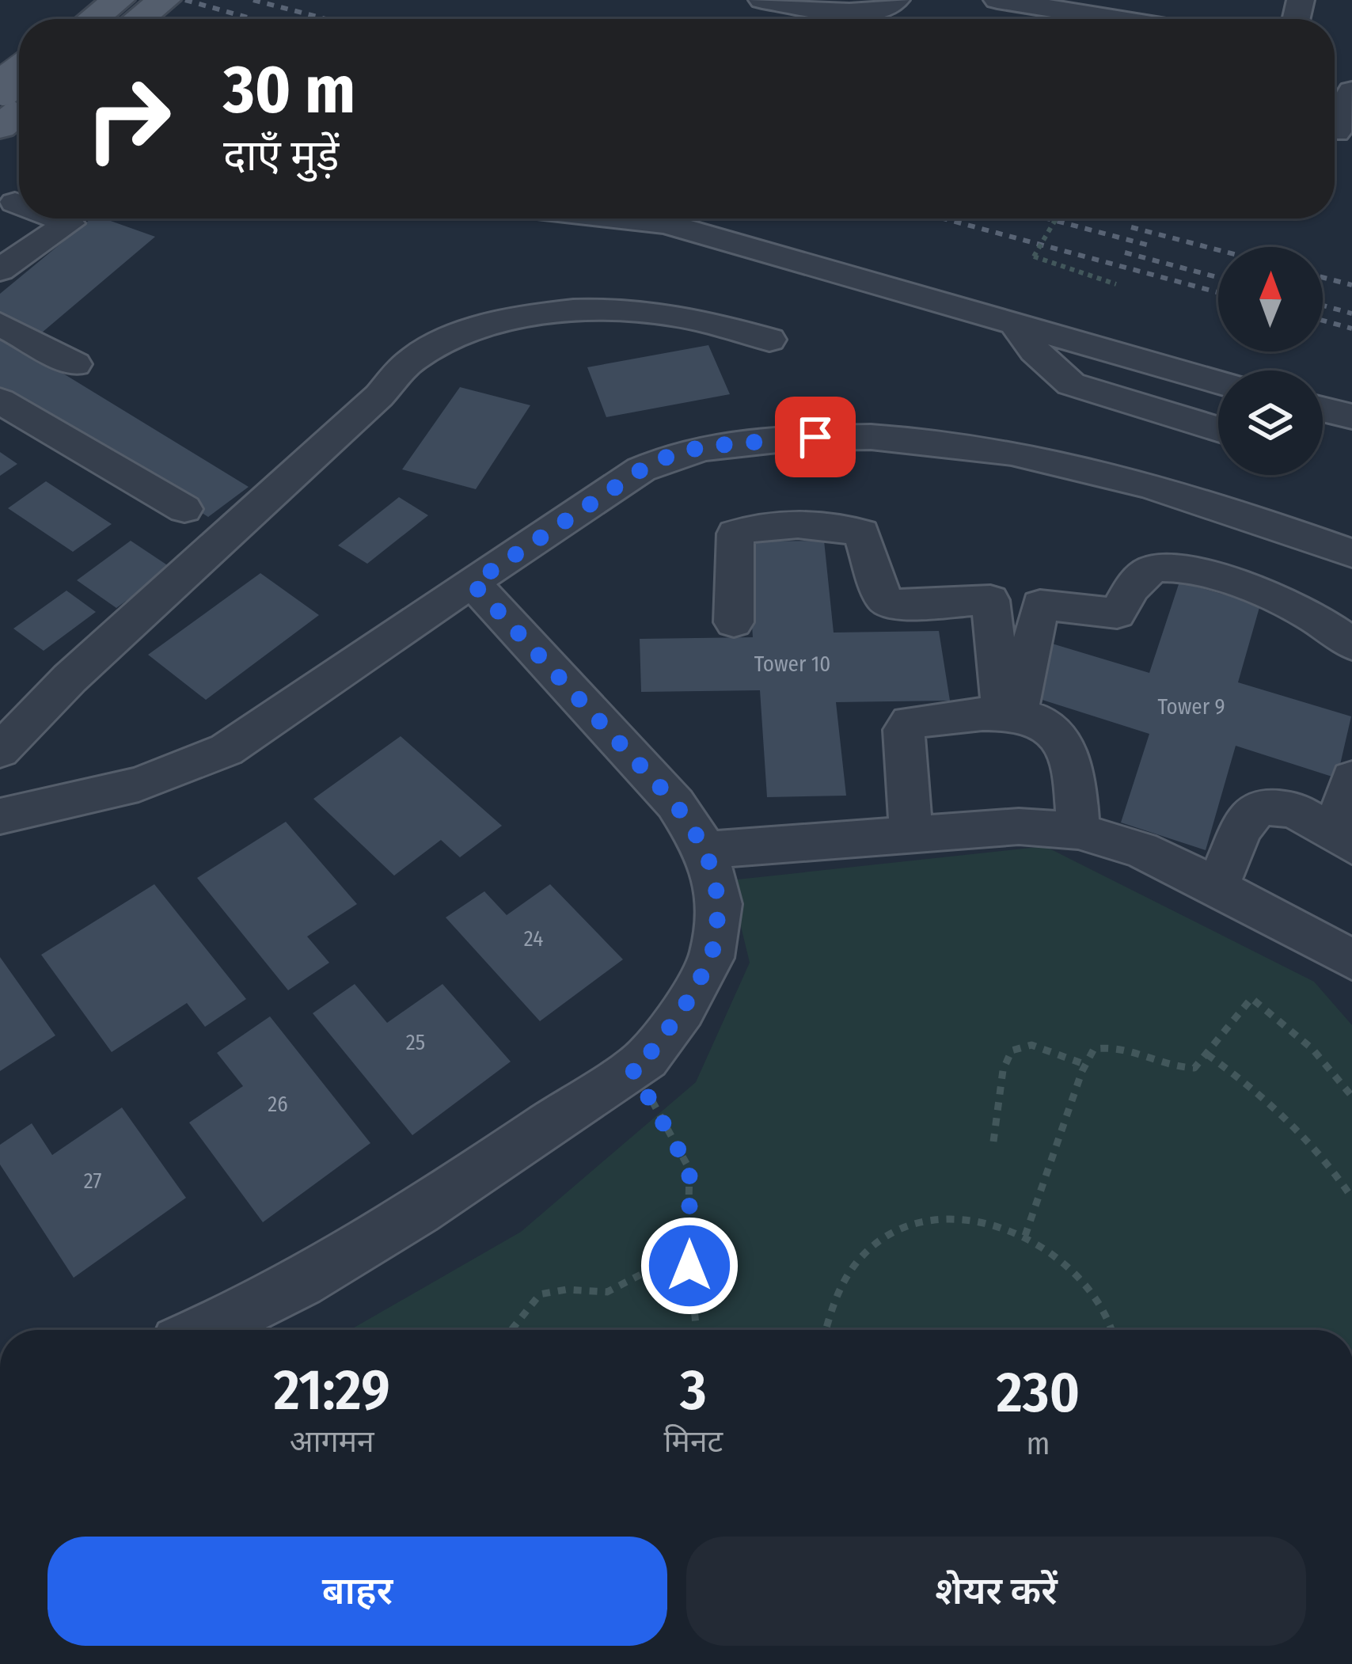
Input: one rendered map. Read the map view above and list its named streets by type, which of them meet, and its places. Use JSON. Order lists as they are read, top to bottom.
{
  "house_numbers": [
    "Tower 10",
    "Tower 9",
    "24",
    "25",
    "26",
    "27"
  ],
  "north": "top",
  "page": {
    "turn": ["30 m", "दाएँ मुड़ें"],
    "eta": [
      "21:29",
      "आगमन",
      "3",
      "मिनट",
      "230",
      "m"
    ],
    "buttons": ["बाहर", "शेयर करें"]
  }
}
